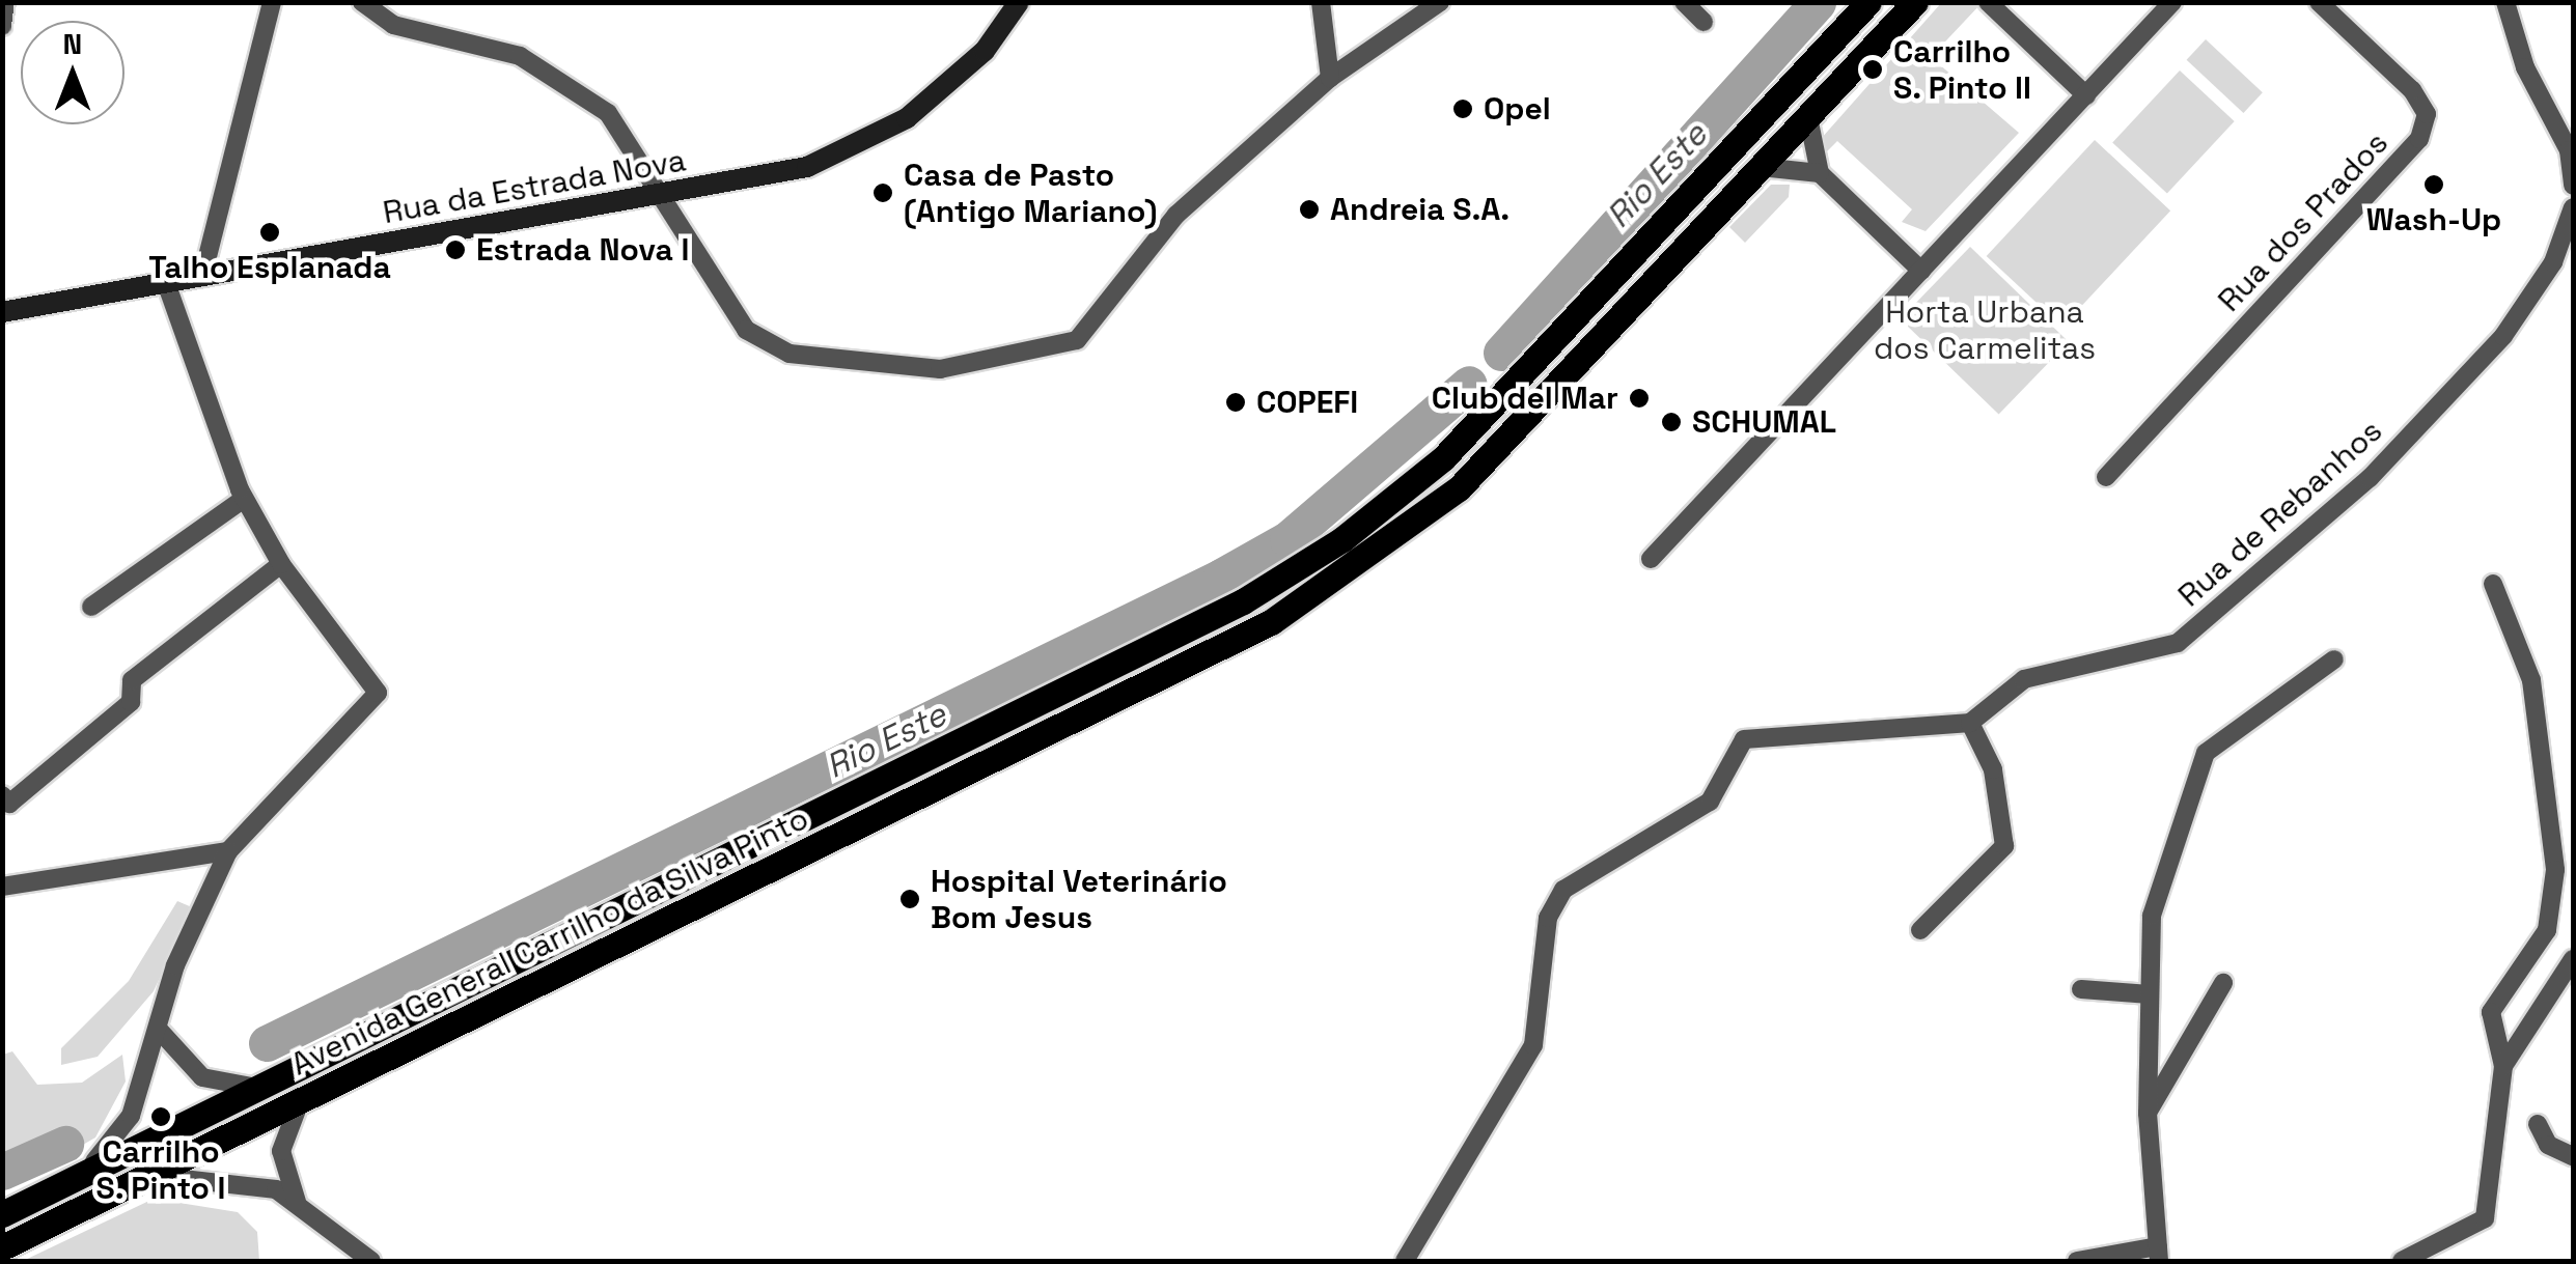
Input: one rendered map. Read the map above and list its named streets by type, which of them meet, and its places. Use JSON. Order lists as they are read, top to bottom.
{
  "streets": {
    "main road": ["Rua da Estrada Nova", "Avenida General Carrilho da Silva Pinto"],
    "street": ["Rua dos Prados", "Rua de Rebanhos"]
  },
  "water": ["Rio Este"],
  "parks": ["Horta Urbana dos Carmelitas"],
  "places": [
    "Carrilho S. Pinto II",
    "Opel",
    "Wash-Up",
    "Casa de Pasto (Antigo Mariano)",
    "Andreia S.A.",
    "Talho Esplanada",
    "Estrada Nova I",
    "Club del Mar",
    "COPEFI",
    "SCHUMAL",
    "Hospital Veterinário Bom Jesus",
    "Carrilho S. Pinto I"
  ],
  "north": "top"
}
